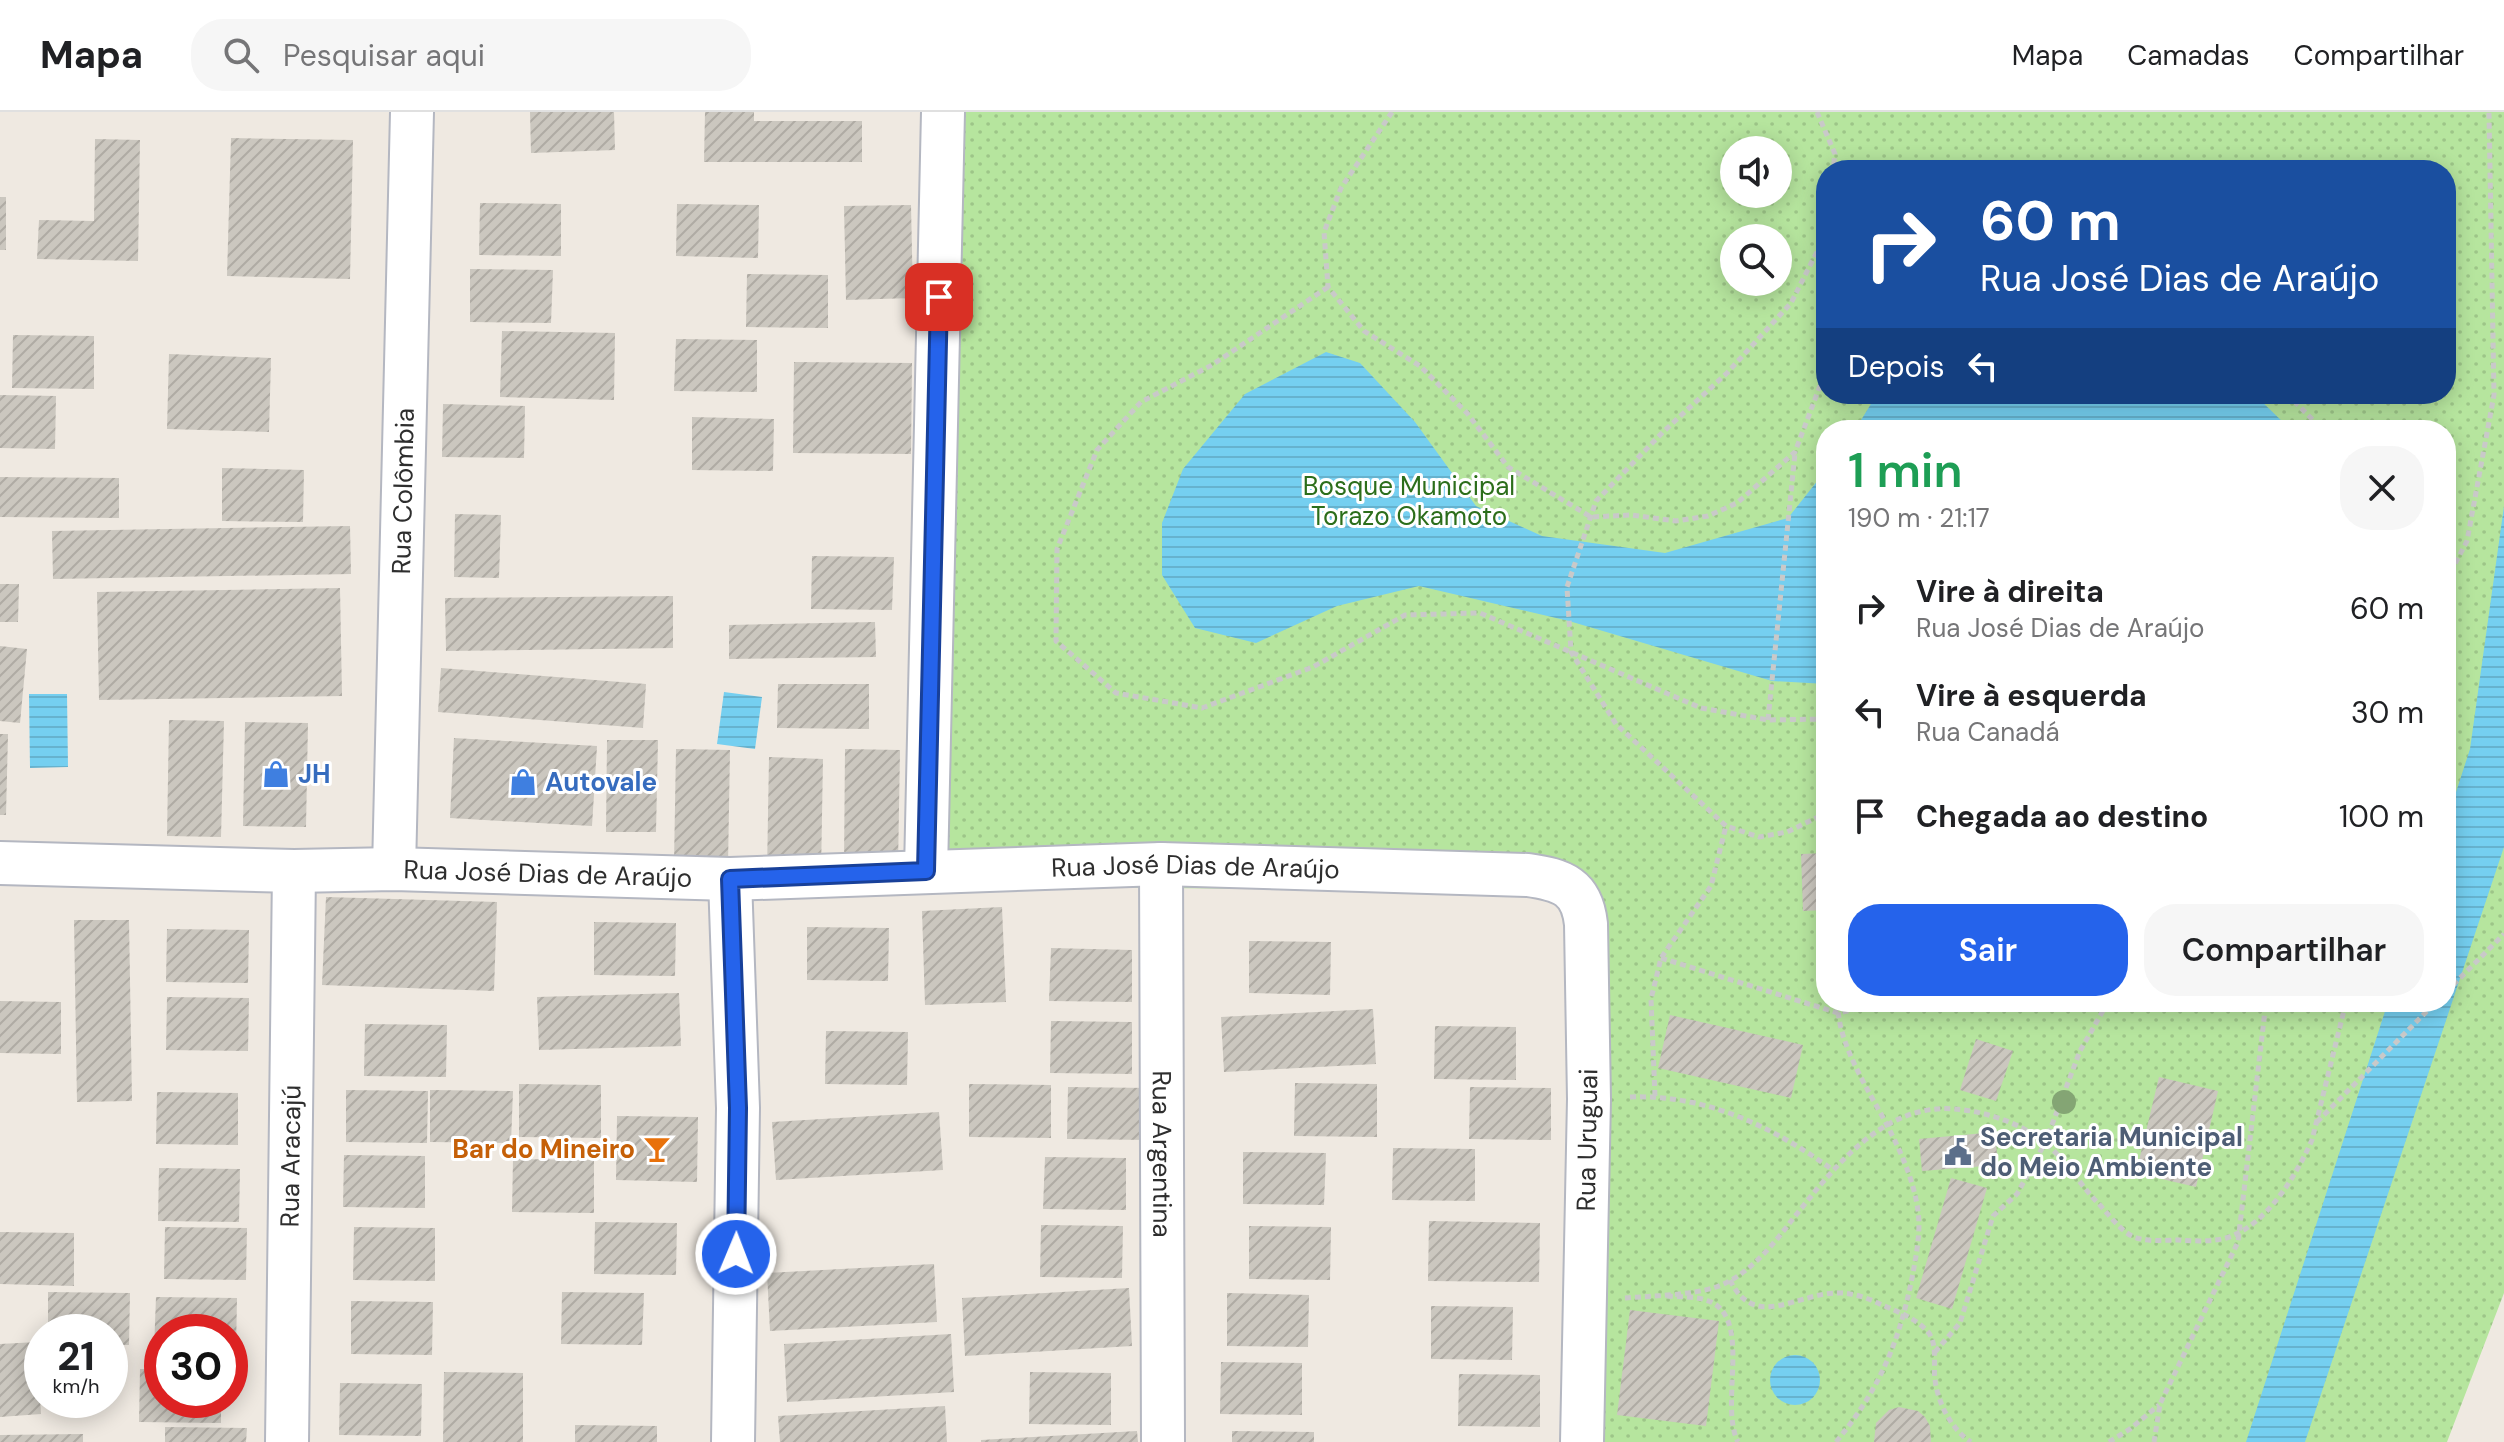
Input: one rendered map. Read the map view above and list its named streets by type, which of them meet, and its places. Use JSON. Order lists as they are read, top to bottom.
{
  "streets": {
    "street": [
      "Rua Colômbia",
      "Rua José Dias de Araújo",
      "Rua Uruguai",
      "Rua Argentina",
      "Rua Aracajú"
    ]
  },
  "crossings": [
    ["Rua Colômbia", "Rua José Dias de Araújo"],
    ["Rua José Dias de Araújo", "Rua Uruguai"],
    ["Rua José Dias de Araújo", "Rua Argentina"],
    ["Rua José Dias de Araújo", "Rua Aracajú"]
  ],
  "parks": ["Bosque Municipal Torazo Okamoto"],
  "places": {
    "shop": ["JH", "Autovale"],
    "bar": ["Bar do Mineiro"],
    "public building": ["Secretaria Municipal do Meio Ambiente"]
  },
  "page": {
    "header": "Mapa",
    "search": "Pesquisar aqui",
    "nav": ["Mapa", "Camadas", "Compartilhar"],
    "turn": ["60 m", "Rua José Dias de Araújo"],
    "then": "Depois",
    "heading": ["1 min", "190 m · 21:17"],
    "list": [
      {
        "name": "Vire à direita",
        "note": "Rua José Dias de Araújo",
        "value": "60 m"
      },
      {
        "name": "Vire à esquerda",
        "note": "Rua Canadá",
        "value": "30 m"
      },
      {
        "name": "Chegada ao destino",
        "value": "100 m"
      }
    ],
    "buttons": ["Sair", "Compartilhar"],
    "speed": "21 km/h",
    "limit": "30"
  }
}
